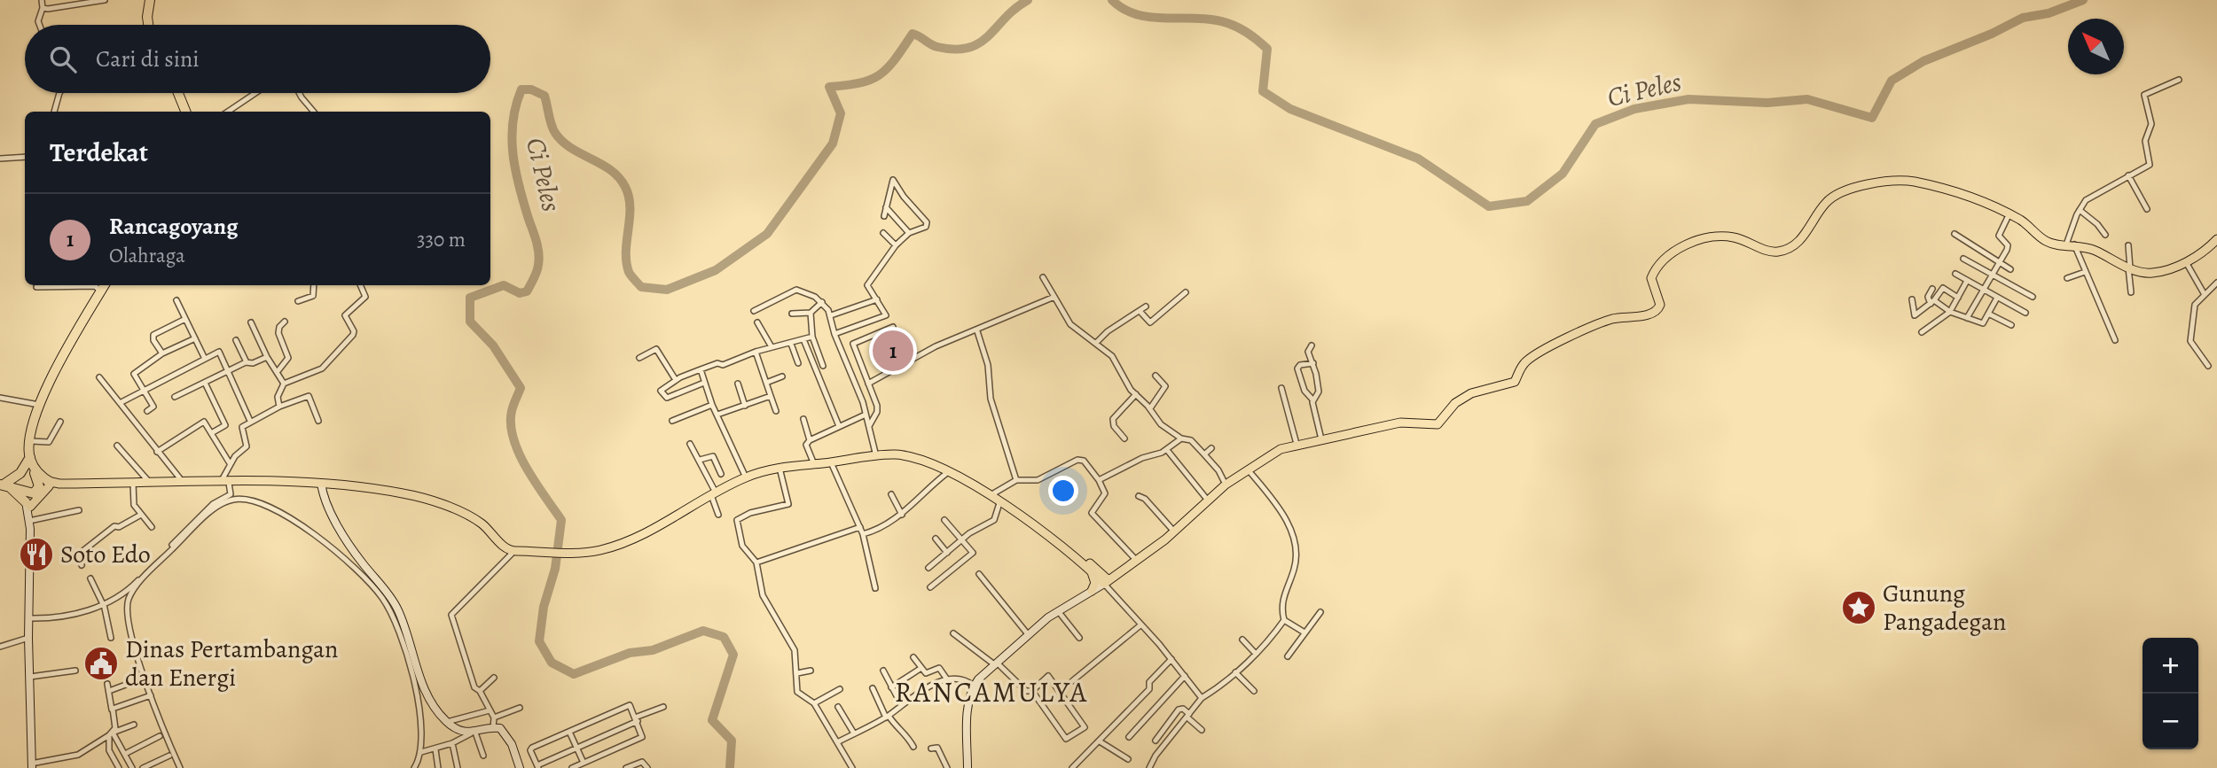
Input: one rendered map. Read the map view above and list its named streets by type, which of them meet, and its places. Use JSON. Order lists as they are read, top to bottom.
{
  "districts": ["RANCAMULYA"],
  "water": ["Ci Peles"],
  "places": {
    "restaurant": ["Soto Edo"],
    "place": ["Gunung Pangadegan"],
    "public building": ["Dinas Pertambangan dan Energi"]
  },
  "north": "top left",
  "page": {
    "search": "Cari di sini",
    "heading": "Terdekat",
    "list": [
      {
        "mark": "1",
        "name": "Rancagoyang",
        "note": "Olahraga",
        "value": "330 m"
      }
    ],
    "pins": "1",
    "map_buttons": ["+", "−"]
  }
}
